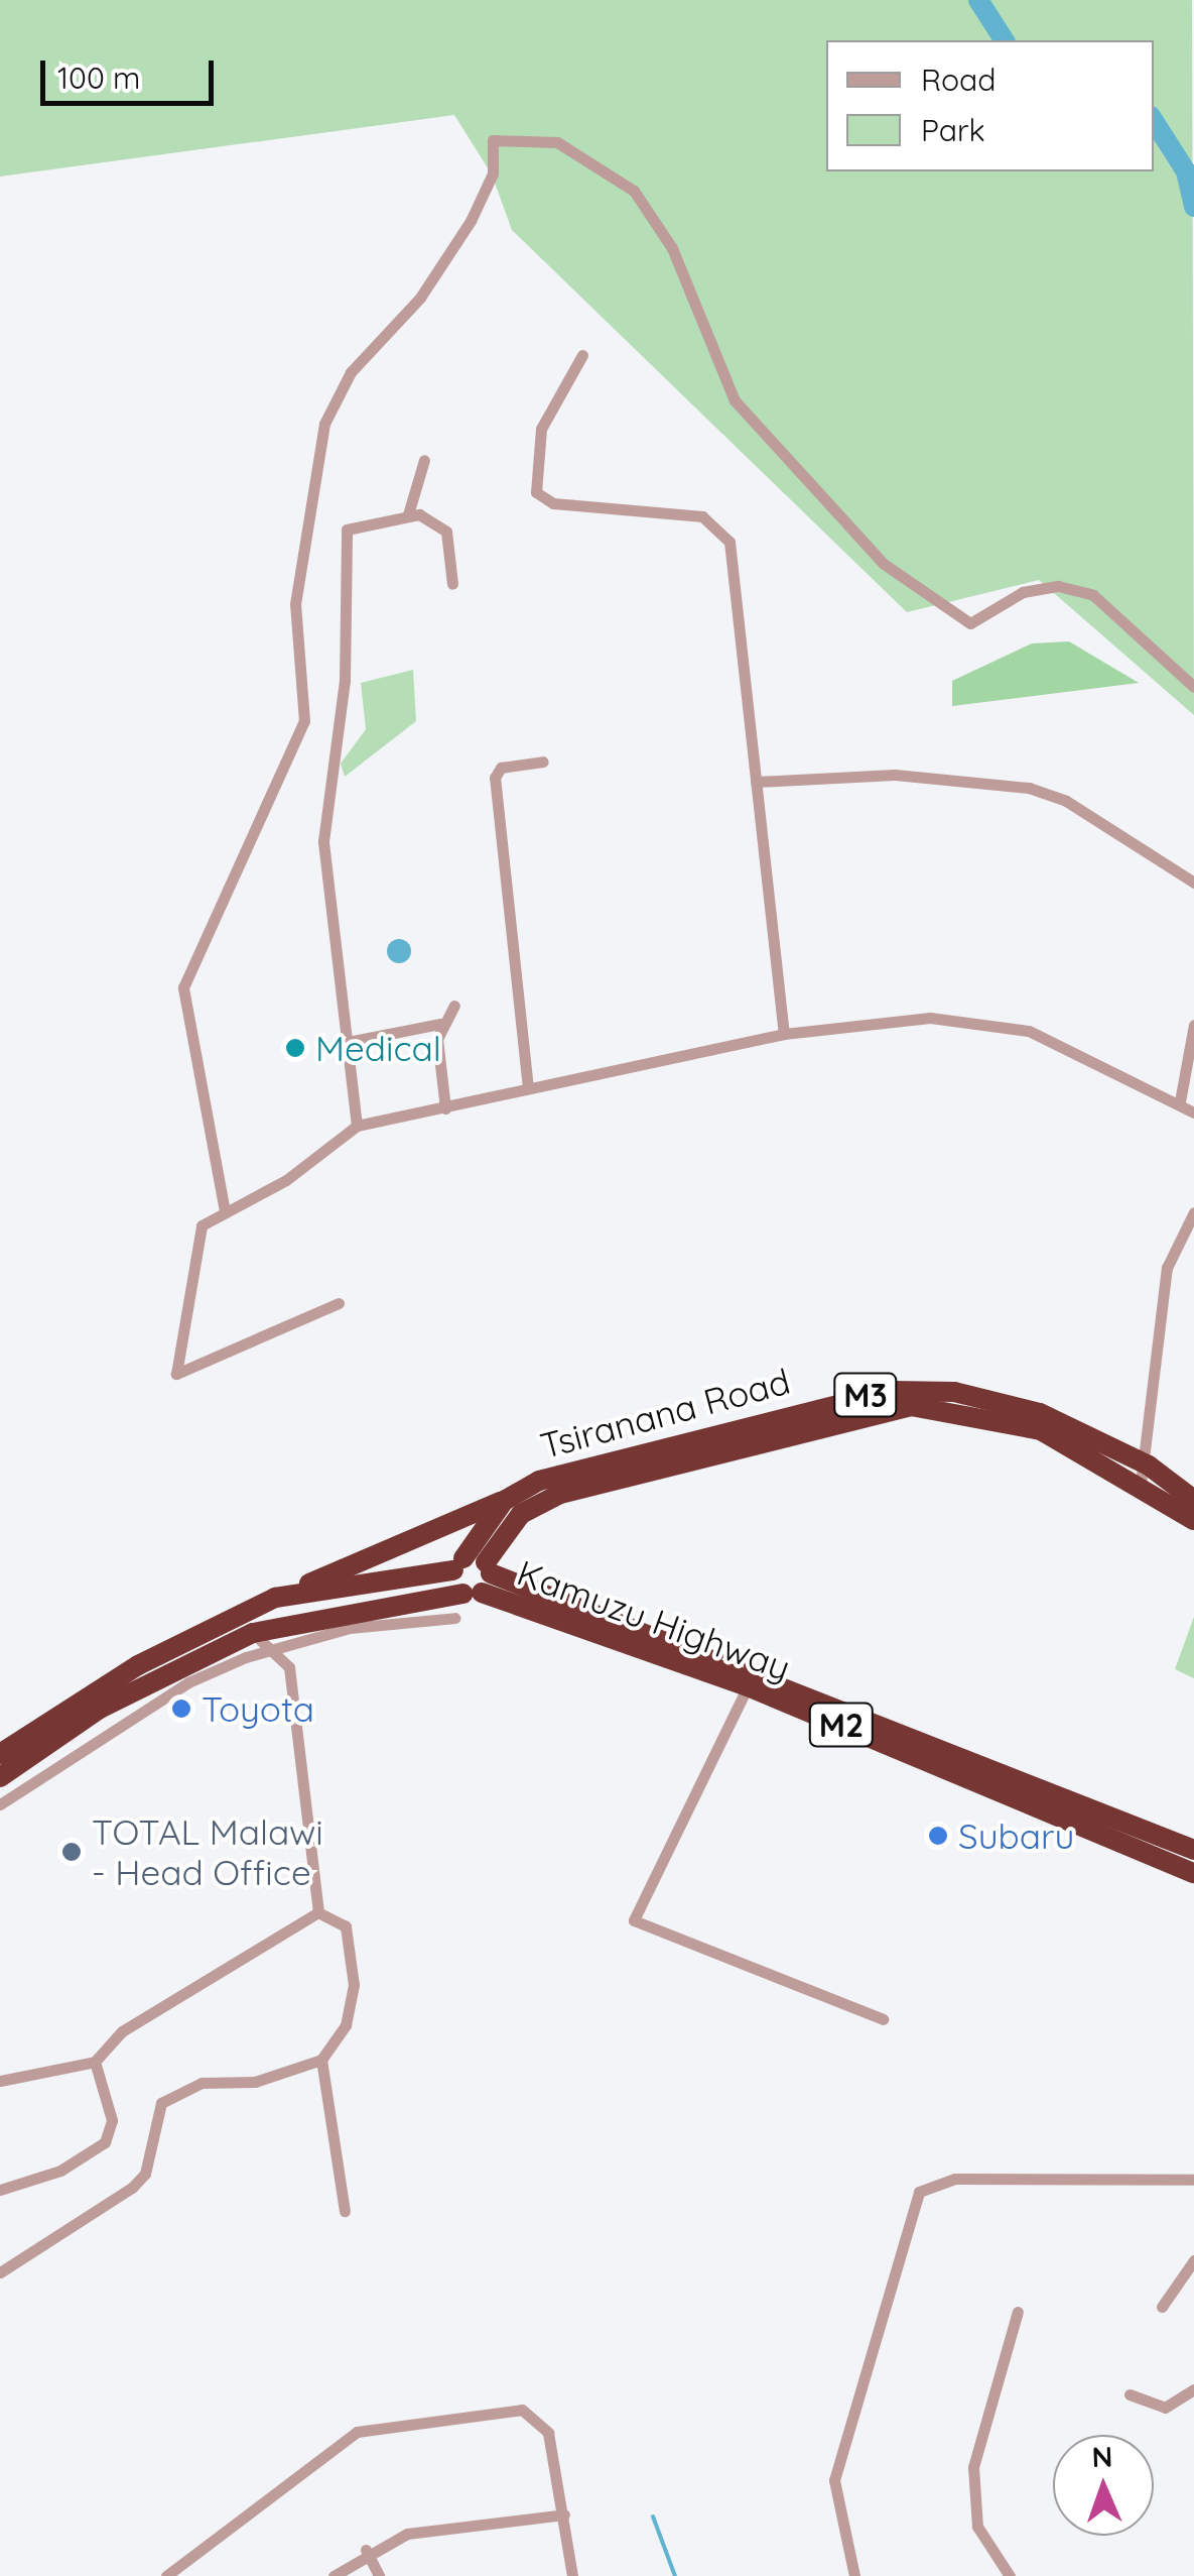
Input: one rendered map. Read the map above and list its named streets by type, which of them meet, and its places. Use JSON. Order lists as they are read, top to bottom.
{
  "streets": {
    "highway": [
      "M3",
      "Tsiranana Road",
      "Kamuzu Highway",
      "M2"
    ]
  },
  "crossings": [
    ["Tsiranana Road", "Kamuzu Highway"],
    ["Tsiranana Road", "M2"],
    ["Kamuzu Highway", "M2"]
  ],
  "places": [
    "Medical",
    "Toyota",
    "Subaru",
    "TOTAL Malawi - Head Office"
  ],
  "legend": ["Road", "Park"],
  "scale_bar": "100 m",
  "north": "top"
}
